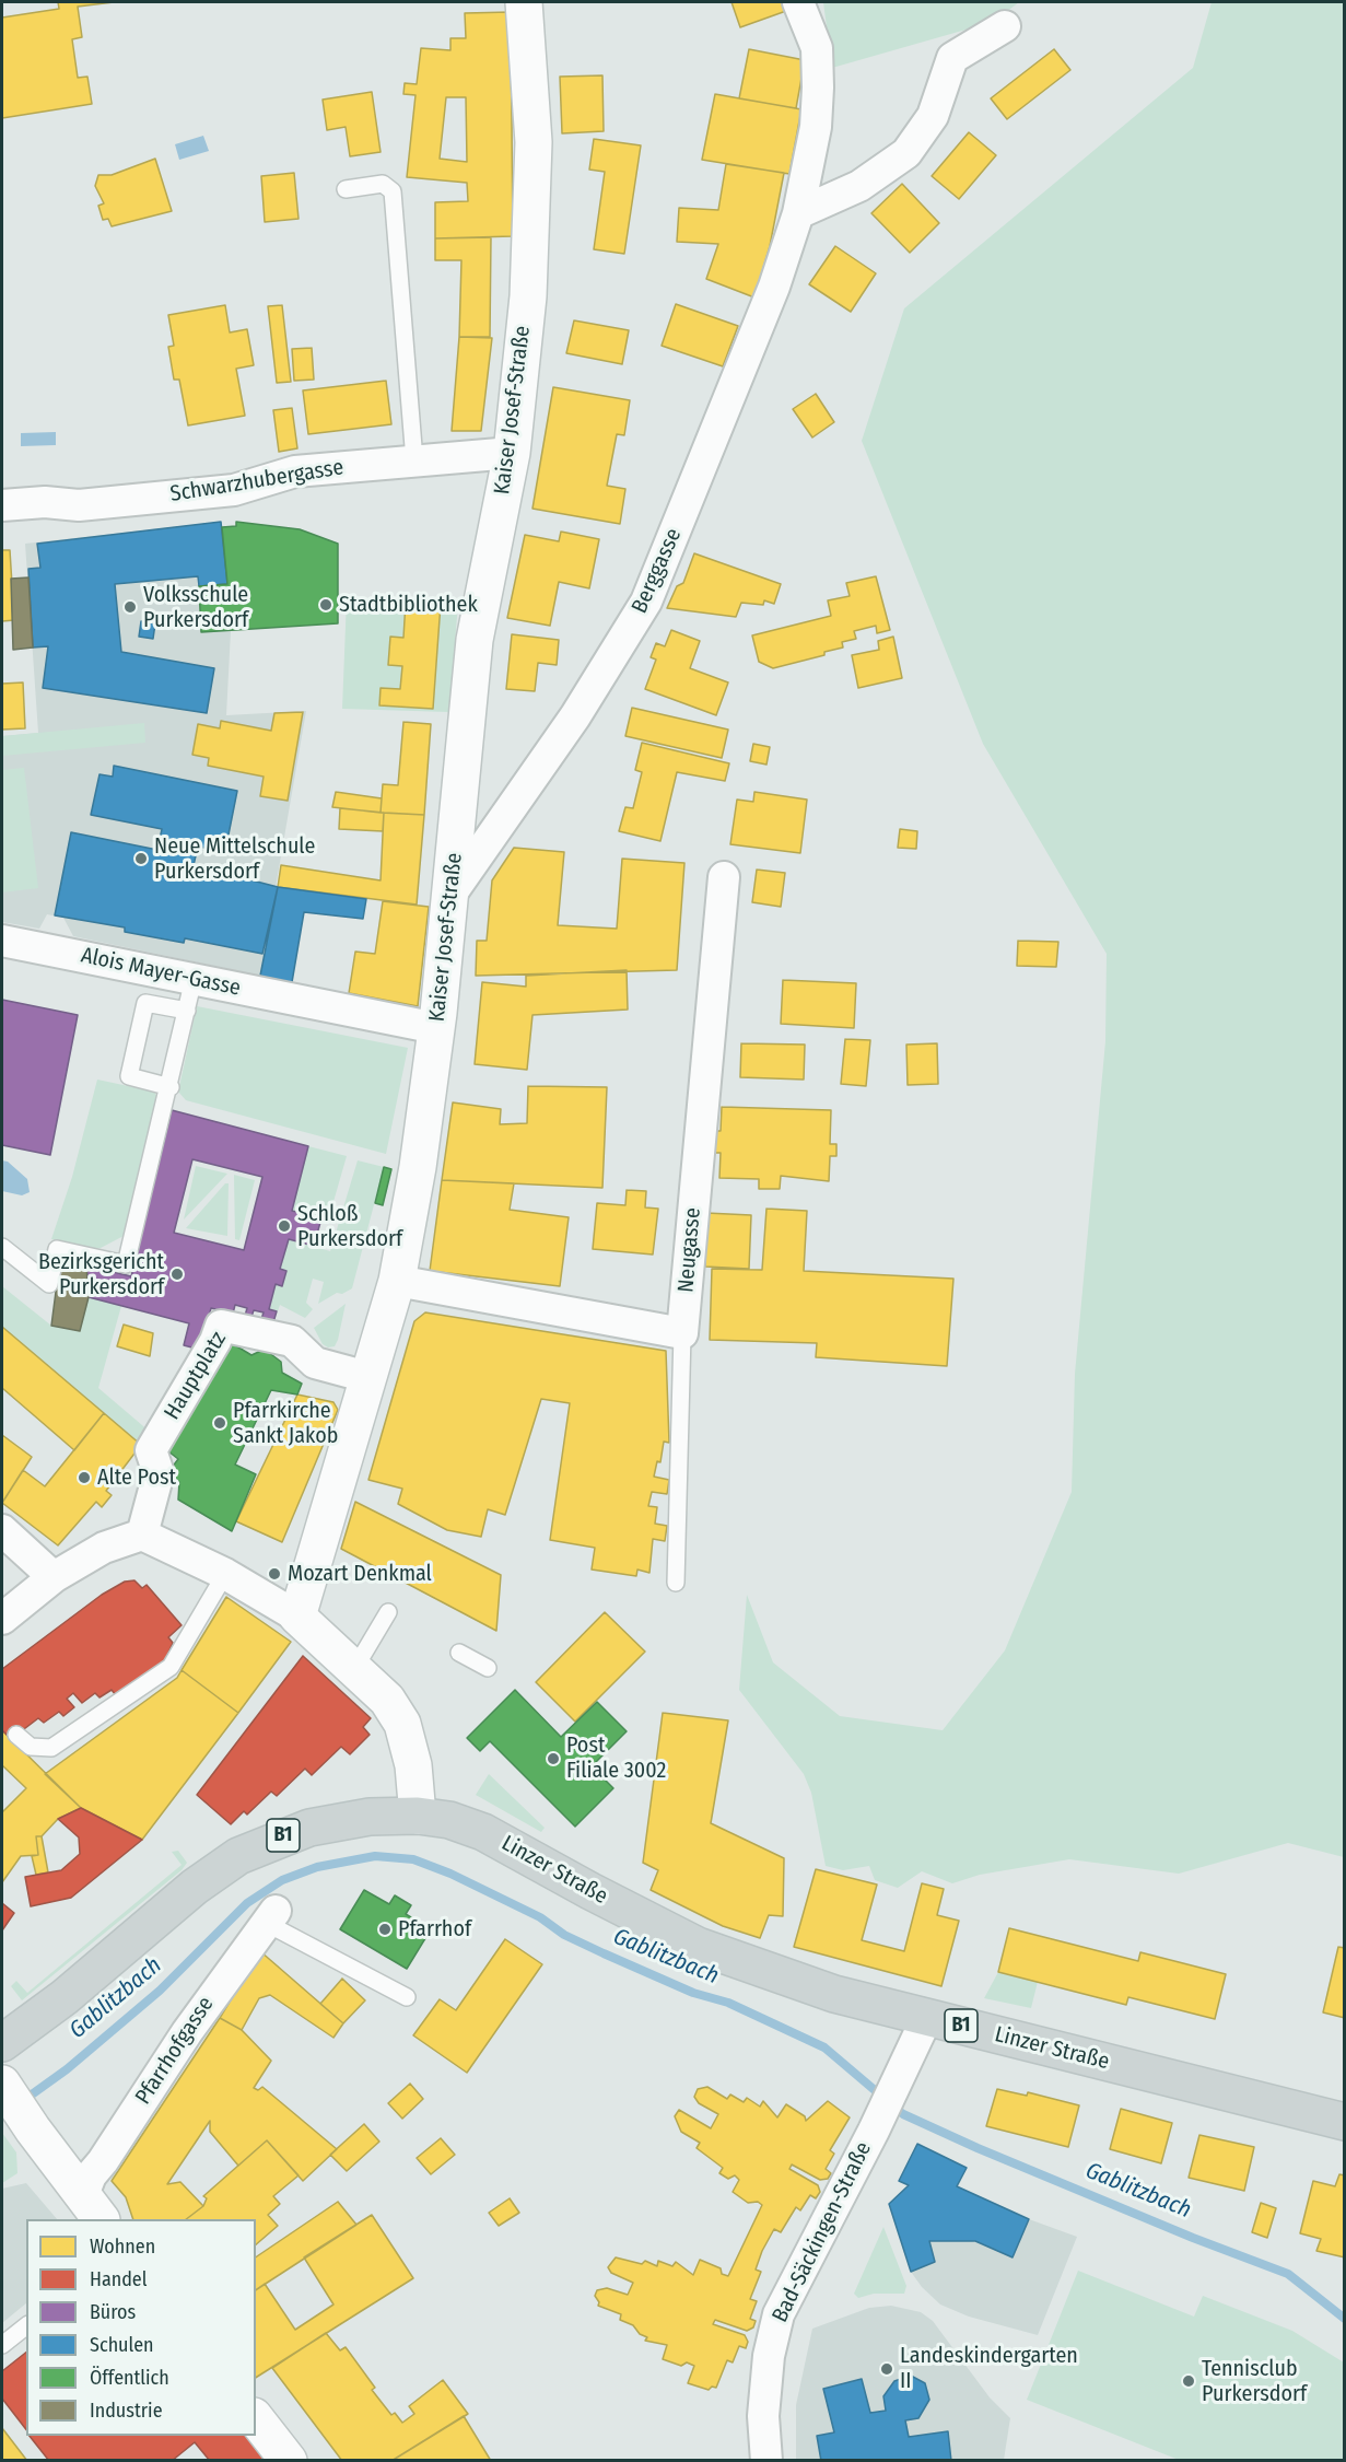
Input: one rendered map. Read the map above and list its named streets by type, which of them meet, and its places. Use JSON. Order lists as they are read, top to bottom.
{
  "streets": {
    "main road": ["Kaiser Josef-Straße", "B1", "Linzer Straße"],
    "street": [
      "Schwarzhubergasse",
      "Berggasse",
      "Alois Mayer-Gasse",
      "Neugasse",
      "Hauptplatz",
      "Pfarrhofgasse",
      "Bad-Säckingen-Straße"
    ]
  },
  "crossings": [
    ["Kaiser Josef-Straße", "Schwarzhubergasse"],
    ["Kaiser Josef-Straße", "Berggasse"],
    ["Kaiser Josef-Straße", "Alois Mayer-Gasse"],
    ["Kaiser Josef-Straße", "Hauptplatz"],
    ["Linzer Straße", "Bad-Säckingen-Straße"]
  ],
  "water": ["Gablitzbach"],
  "places": [
    "Stadtbibliothek",
    "Volksschule Purkersdorf",
    "Neue Mittelschule Purkersdorf",
    "Schloß Purkersdorf",
    "Bezirksgericht Purkersdorf",
    "Pfarrkirche Sankt Jakob",
    "Alte Post",
    "Mozart Denkmal",
    "Post Filiale 3002",
    "Pfarrhof",
    "Landeskindergarten II",
    "Tennisclub Purkersdorf"
  ],
  "legend": [
    "Wohnen",
    "Handel",
    "Büros",
    "Schulen",
    "Öffentlich",
    "Industrie"
  ]
}
